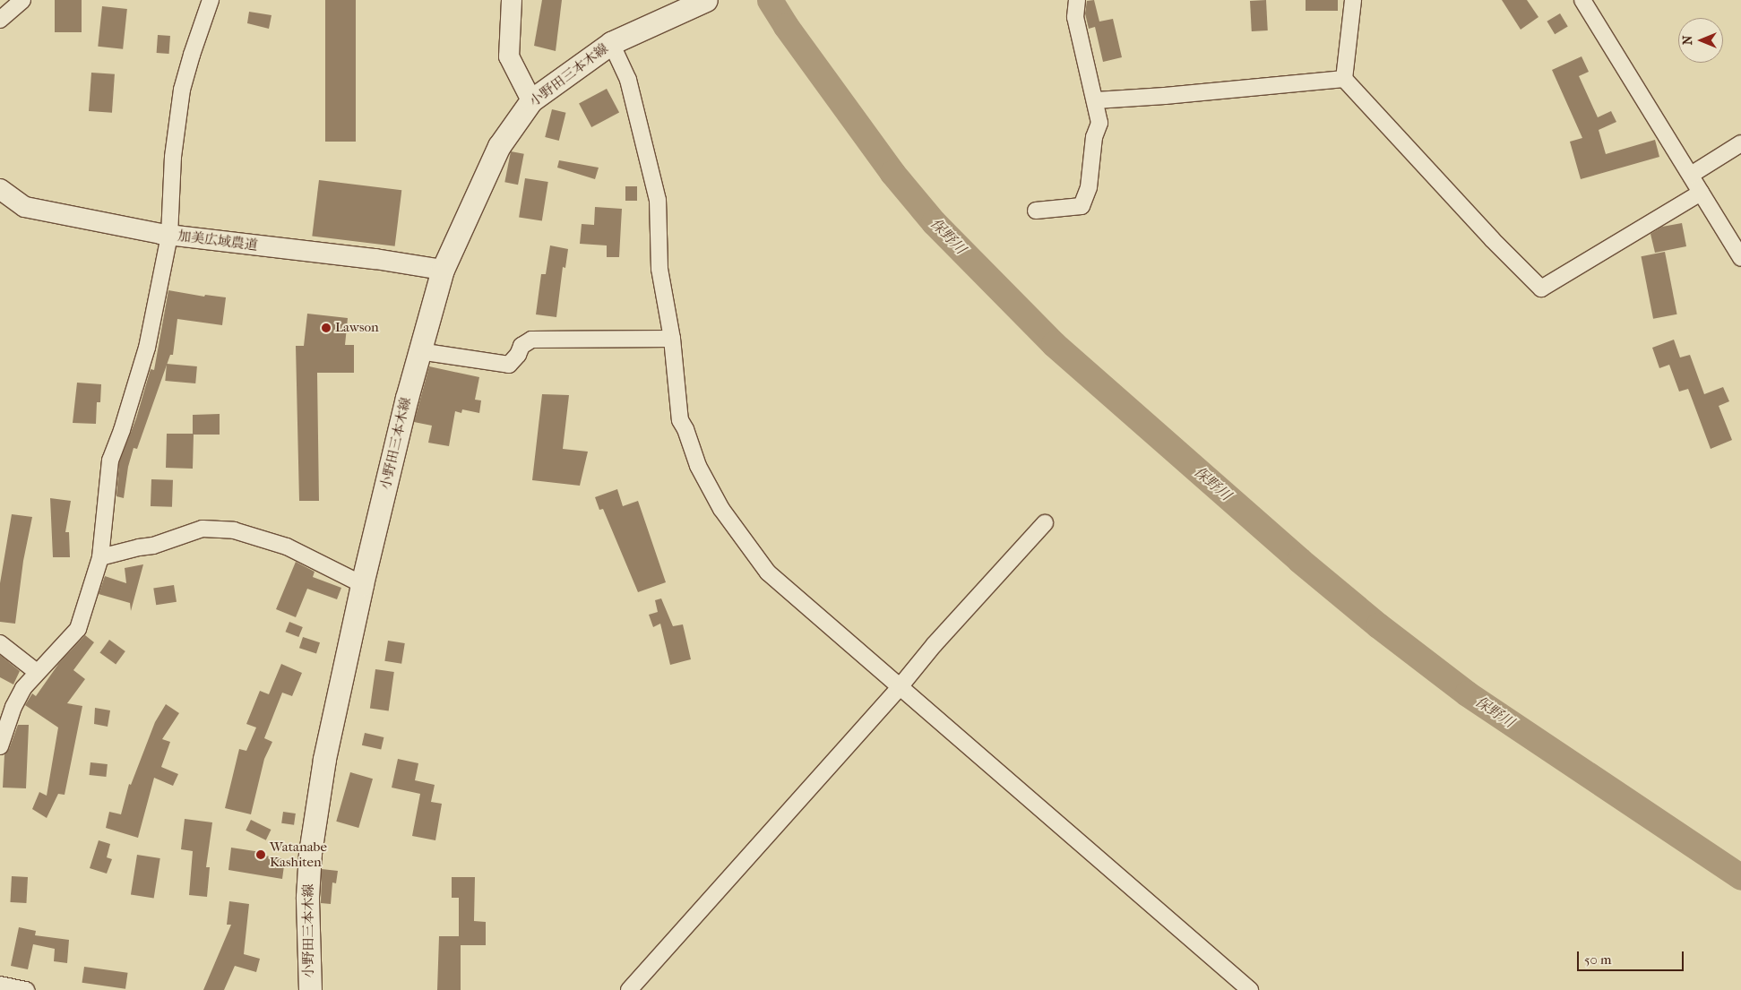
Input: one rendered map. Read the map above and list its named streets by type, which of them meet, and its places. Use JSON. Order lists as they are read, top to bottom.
{
  "streets": {
    "main road": ["小野田三本木線"],
    "street": ["加美広域農道"]
  },
  "crossings": [
    ["小野田三本木線", "加美広域農道"]
  ],
  "water": ["保野川"],
  "places": ["Lawson", "Watanabe Kashiten"],
  "scale_bar": "50 m",
  "north": "left"
}
